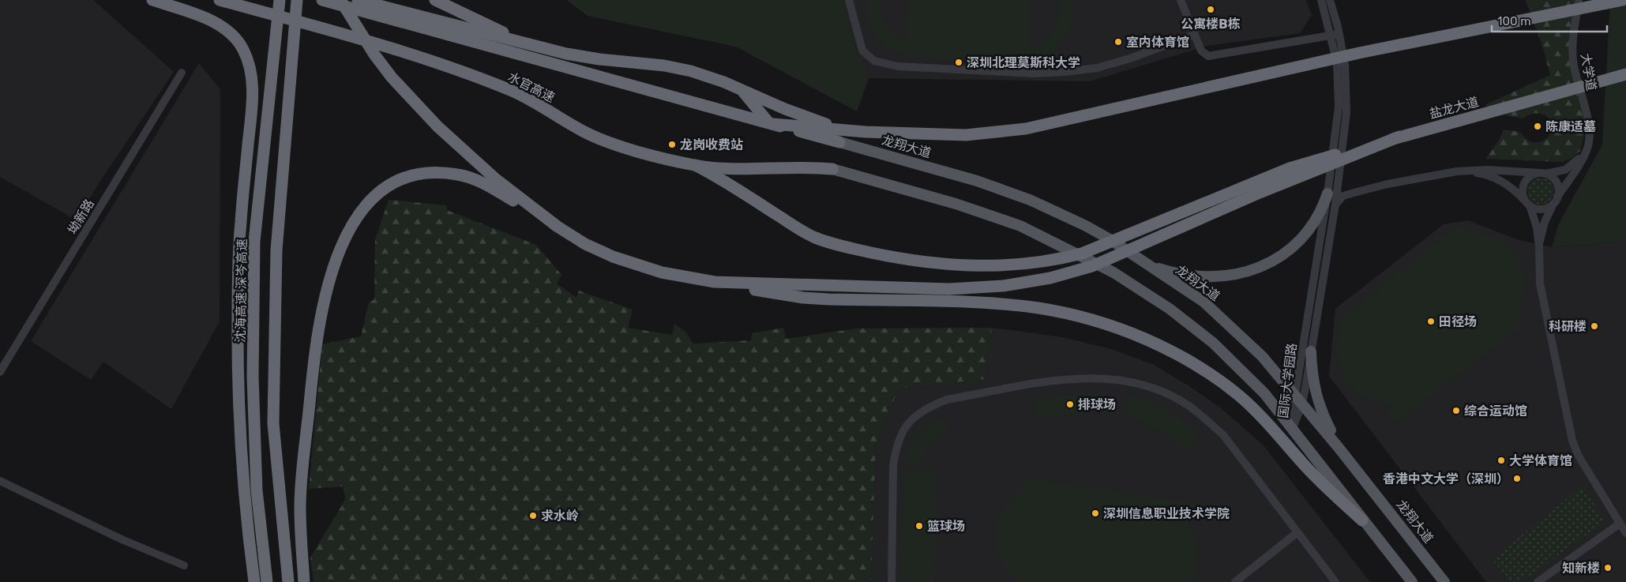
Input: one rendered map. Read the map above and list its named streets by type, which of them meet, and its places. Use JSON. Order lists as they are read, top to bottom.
{
  "streets": {
    "highway": ["水官高速", "盐龙大道", "沈海高速 深岑高速"],
    "main road": ["龙翔大道"],
    "street": ["大学道", "坳新路", "国际大学园路"]
  },
  "crossings": [
    ["水官高速", "盐龙大道"],
    ["水官高速", "龙翔大道"],
    ["龙翔大道", "国际大学园路"]
  ],
  "places": [
    "公寓楼B栋",
    "室内体育馆",
    "深圳北理莫斯科大学",
    "陈康适墓",
    "龙岗收费站",
    "田径场",
    "科研楼",
    "排球场",
    "综合运动馆",
    "大学体育馆",
    "香港中文大学（深圳）",
    "深圳信息职业技术学院",
    "求水岭",
    "篮球场",
    "知新楼"
  ],
  "scale_bar": "100 m"
}
